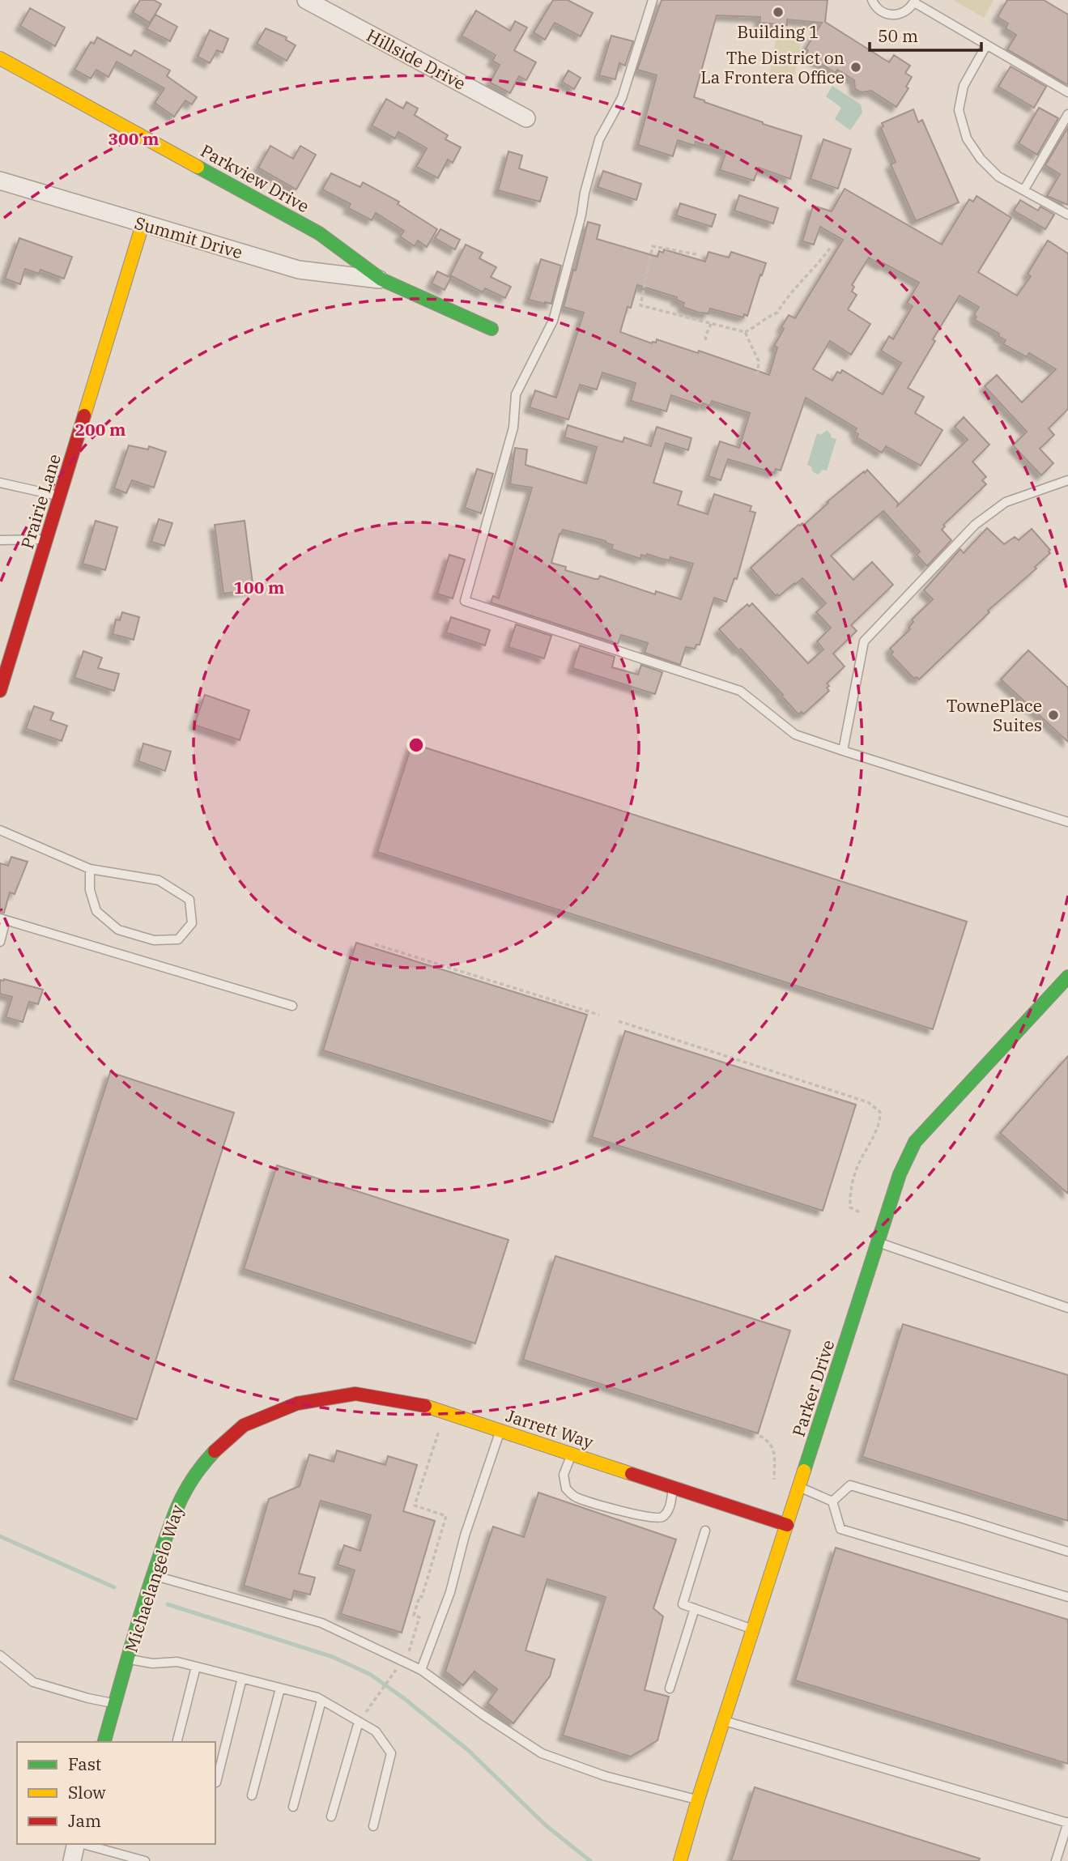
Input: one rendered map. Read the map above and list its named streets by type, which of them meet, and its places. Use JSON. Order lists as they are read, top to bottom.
{
  "streets": {
    "street": [
      "Hillside Drive",
      "Parkview Drive",
      "Summit Drive",
      "Prairie Lane",
      "Parker Drive",
      "Jarrett Way",
      "Michaelangelo Way"
    ]
  },
  "crossings": [
    ["Parkview Drive", "Summit Drive"],
    ["Summit Drive", "Prairie Lane"],
    ["Parker Drive", "Jarrett Way"],
    ["Jarrett Way", "Michaelangelo Way"]
  ],
  "places": ["Building 1", "The District on La Frontera Office", "TownePlace Suites"],
  "legend": ["Fast", "Slow", "Jam"],
  "scale_bar": "50 m",
  "rings": ["300 m", "200 m", "100 m"]
}
